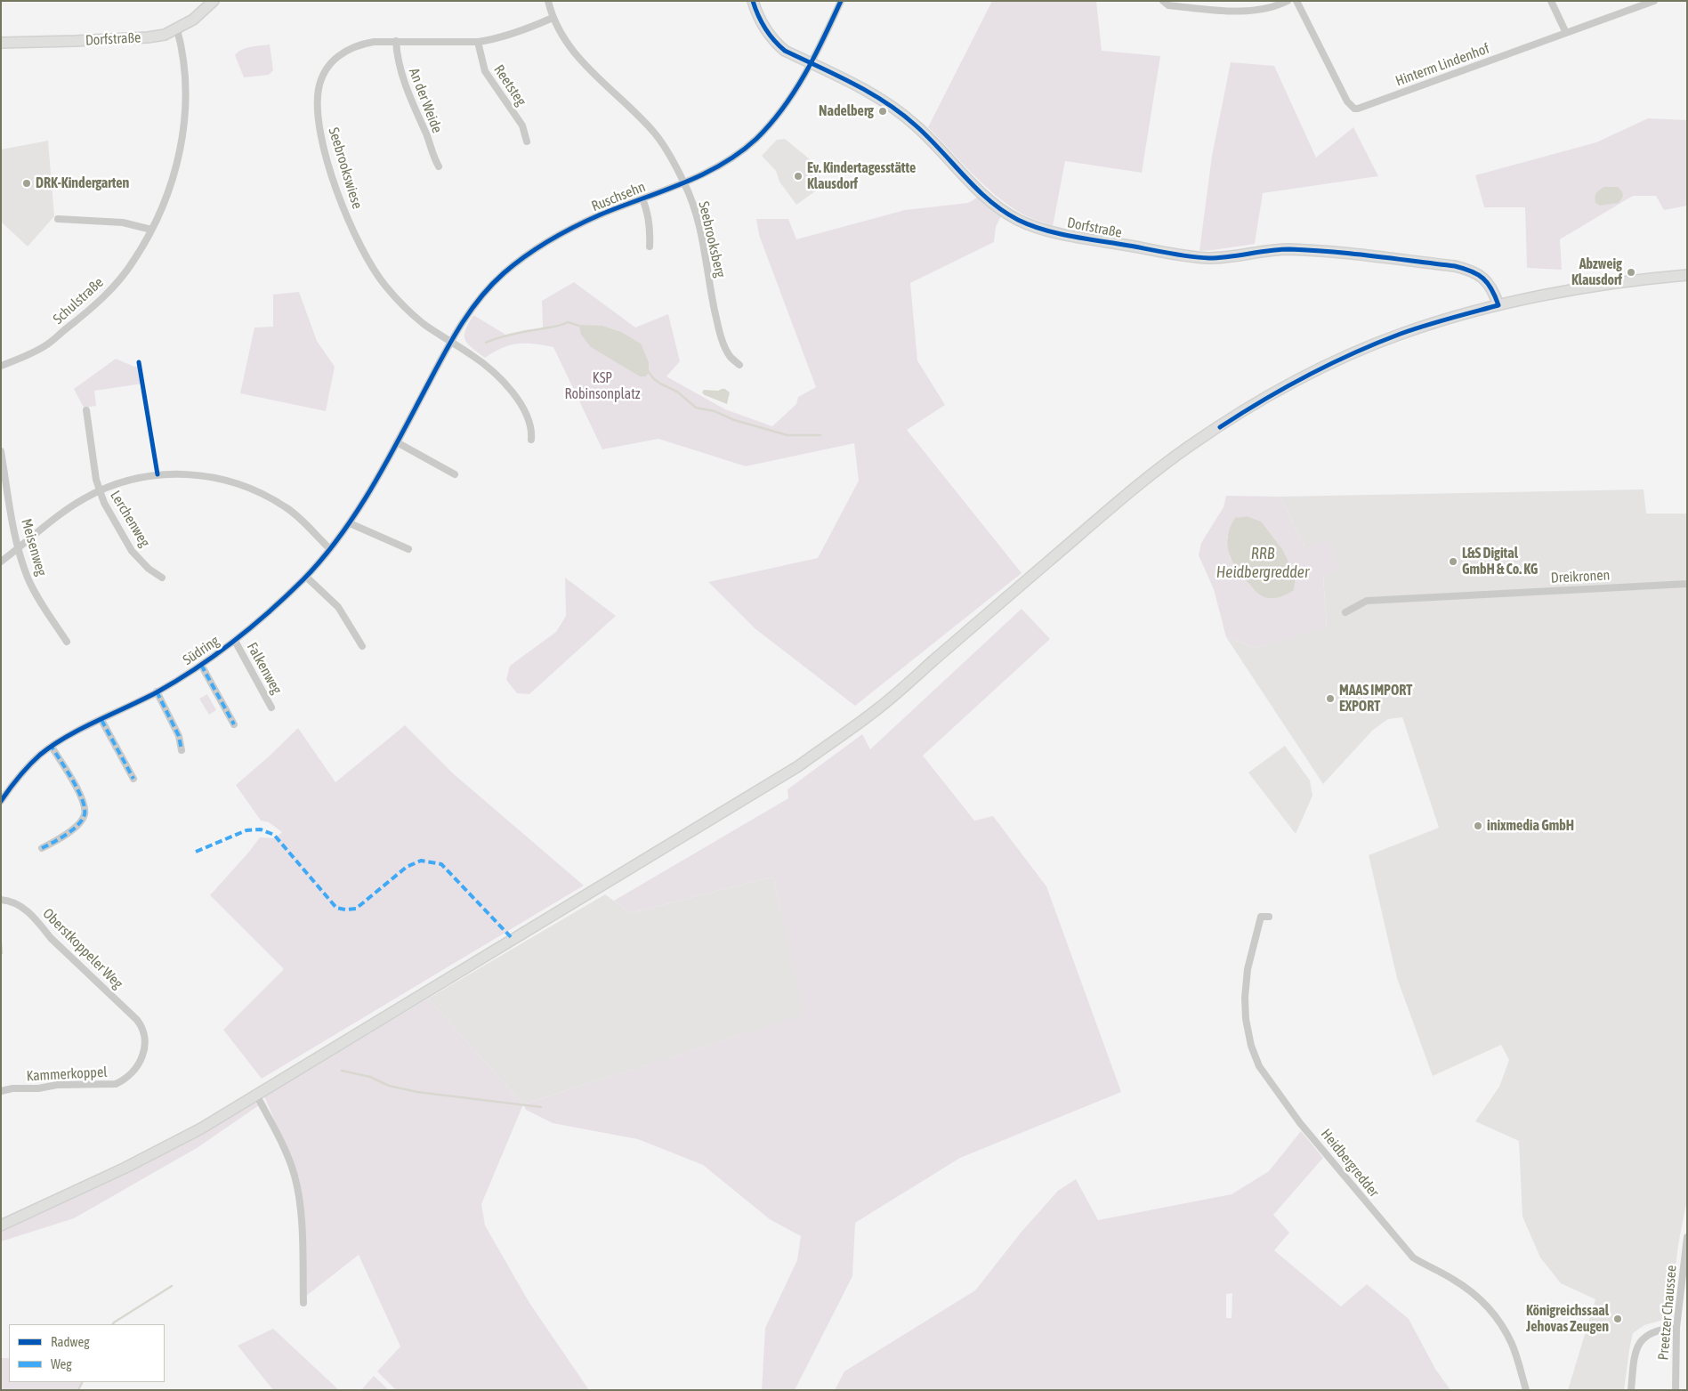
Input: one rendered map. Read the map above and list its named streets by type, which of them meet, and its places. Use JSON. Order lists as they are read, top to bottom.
{
  "streets": {
    "main road": ["Dorfstraße"],
    "street": [
      "Hinterm Lindenhof",
      "Reetsteg",
      "An der Weide",
      "Seebrookswiese",
      "Ruschsehn",
      "Seebrooksberg",
      "Schulstraße",
      "Lerchenweg",
      "Meisenweg",
      "Dreikronen",
      "Südring",
      "Falkenweg",
      "Oberstkoppeler Weg",
      "Kammerkoppel",
      "Heidbergredder",
      "Preetzer Chaussee"
    ]
  },
  "crossings": [
    ["Dorfstraße", "Ruschsehn"],
    ["Dorfstraße", "Schulstraße"],
    ["Reetsteg", "Seebrookswiese"],
    ["An der Weide", "Seebrookswiese"],
    ["Seebrookswiese", "Ruschsehn"],
    ["Seebrookswiese", "Seebrooksberg"],
    ["Ruschsehn", "Seebrooksberg"],
    ["Ruschsehn", "Südring"],
    ["Südring", "Falkenweg"],
    ["Oberstkoppeler Weg", "Kammerkoppel"]
  ],
  "water": ["RRB Heidbergredder"],
  "parks": ["KSP Robinsonplatz"],
  "places": [
    "Nadelberg",
    "Ev. Kindertagesstätte Klausdorf",
    "DRK-Kindergarten",
    "Abzweig Klausdorf",
    "L&S Digital GmbH & Co. KG",
    "MAAS IMPORT EXPORT",
    "inixmedia GmbH",
    "Königreichssaal Jehovas Zeugen"
  ],
  "legend": ["Radweg", "Weg"]
}
